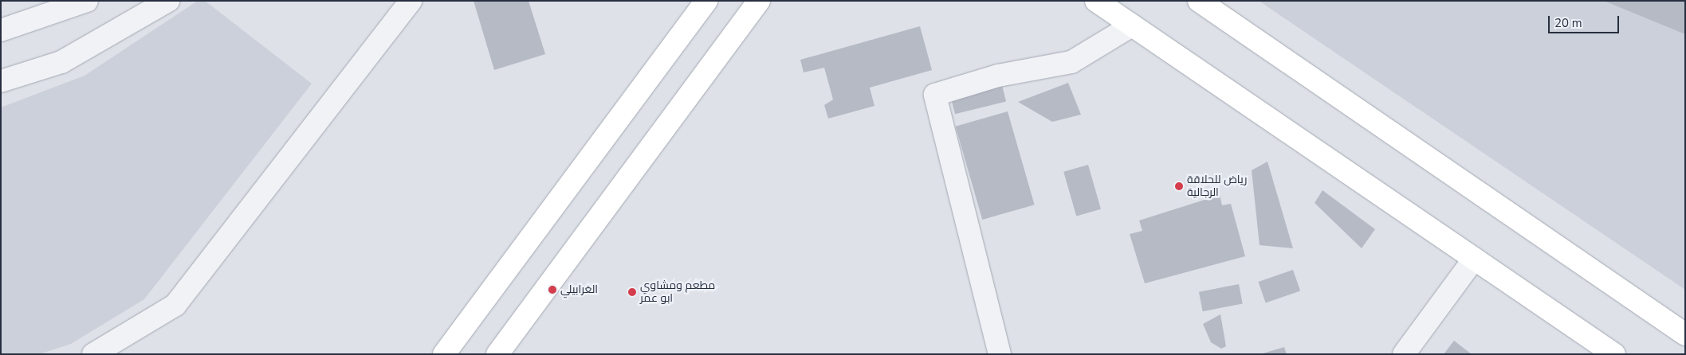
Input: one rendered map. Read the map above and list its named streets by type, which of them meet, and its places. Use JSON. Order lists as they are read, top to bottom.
{
  "places": ["رياض للحلاقة الرجالية", "الغرابيلي", "مطعم ومشاوي ابو عمر"],
  "scale_bar": "20 m"
}
